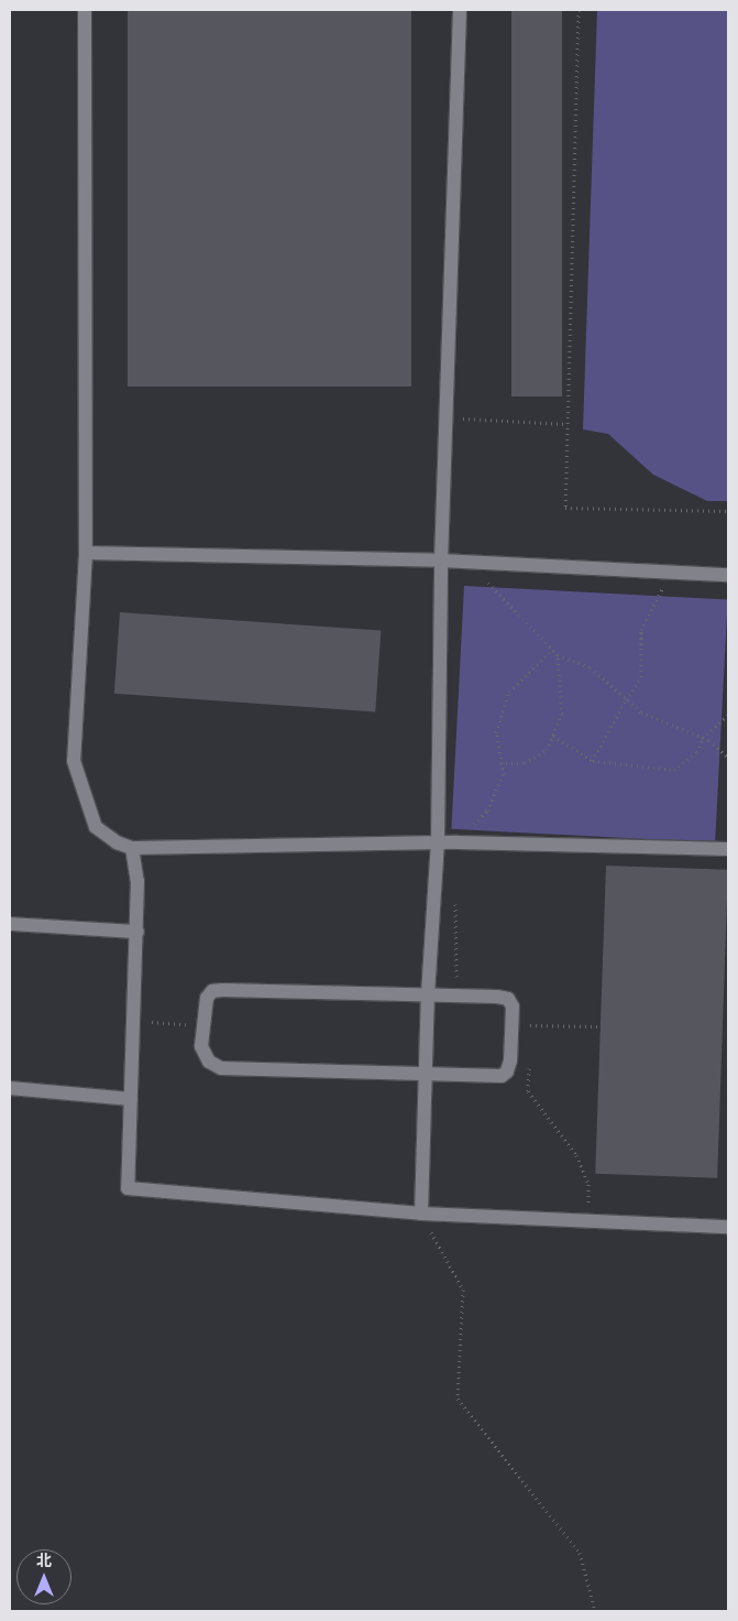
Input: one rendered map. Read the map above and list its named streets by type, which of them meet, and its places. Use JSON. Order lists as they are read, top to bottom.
{
  "north": "top"
}
